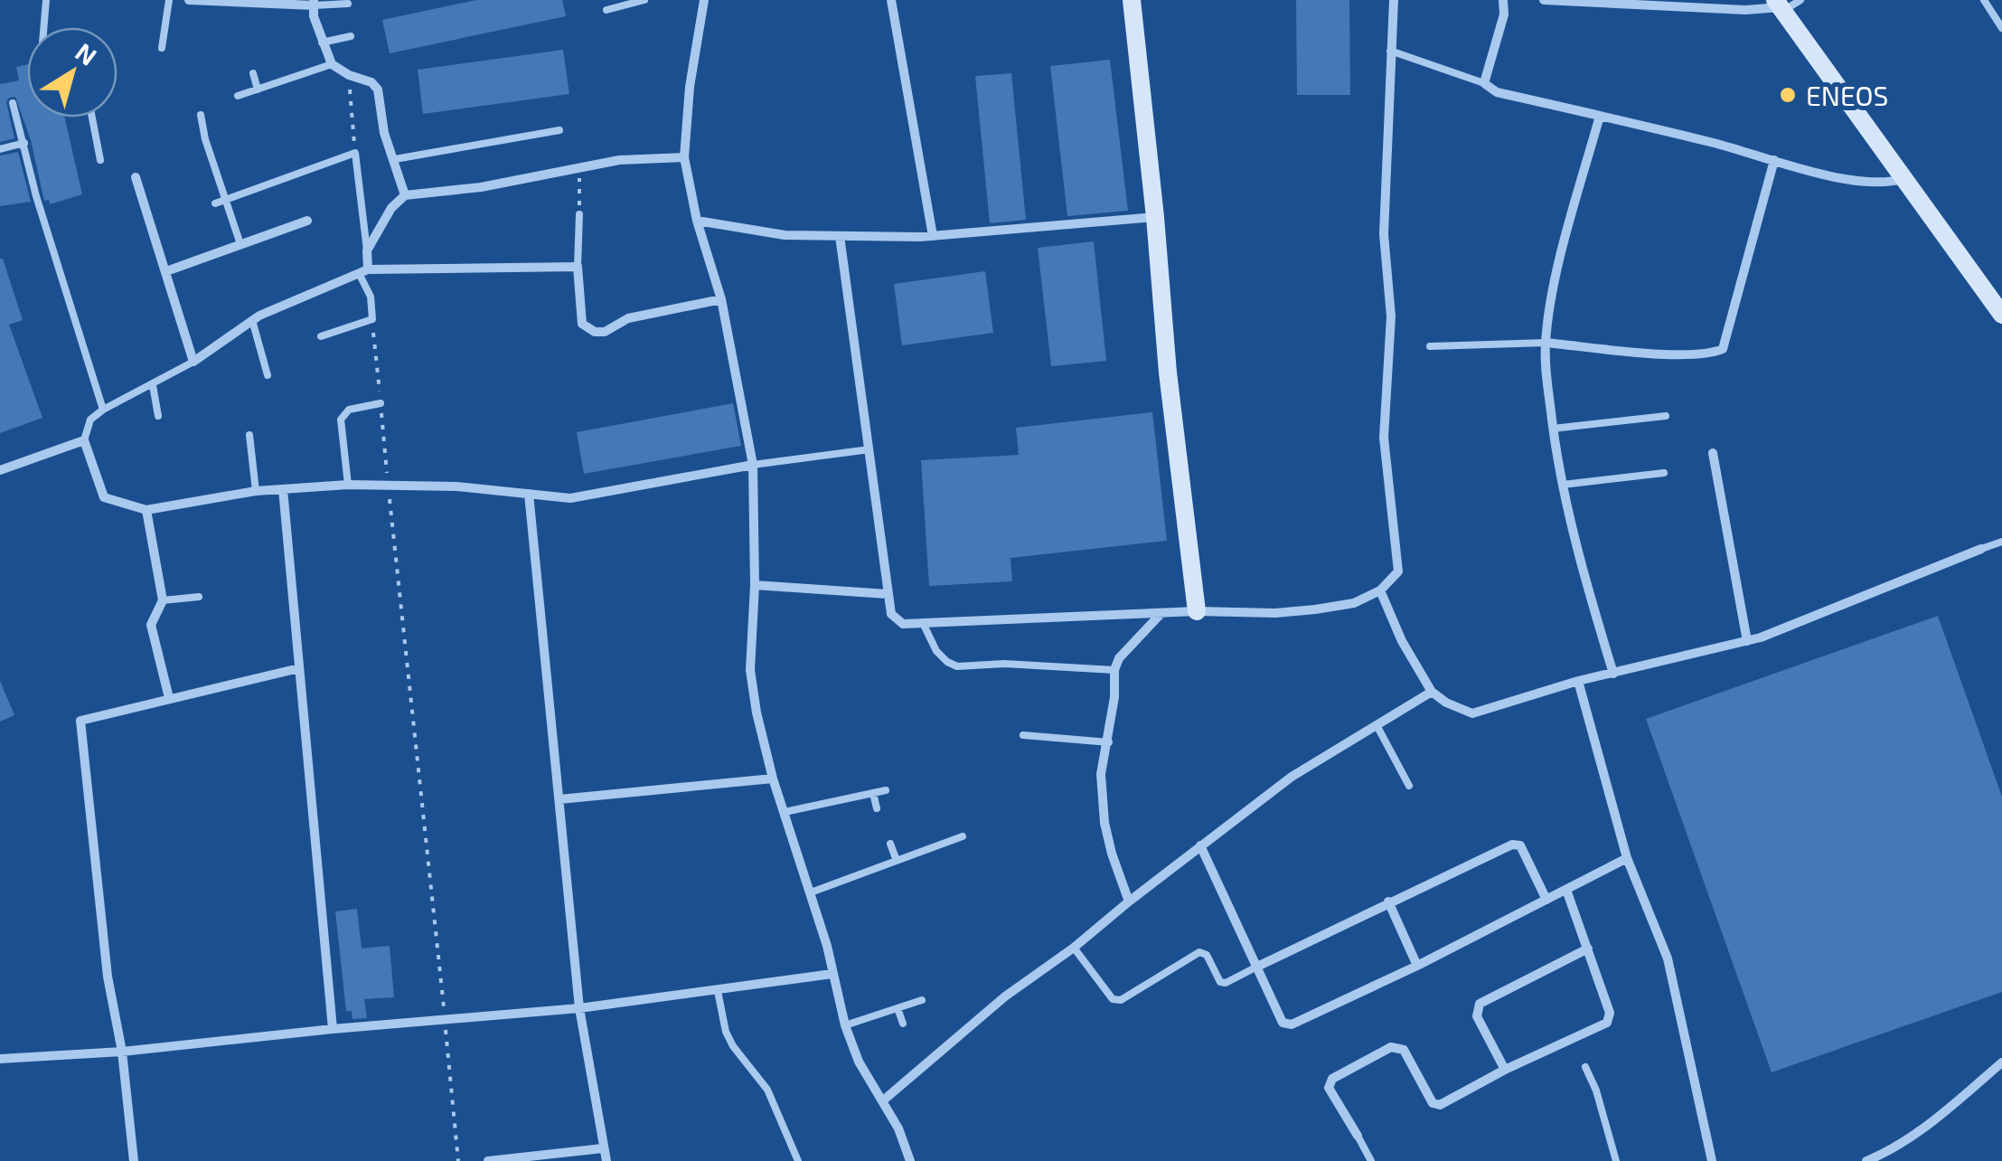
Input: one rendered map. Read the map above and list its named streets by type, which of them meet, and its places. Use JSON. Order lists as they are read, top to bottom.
{
  "places": ["ENEOS"],
  "north": "top right"
}
